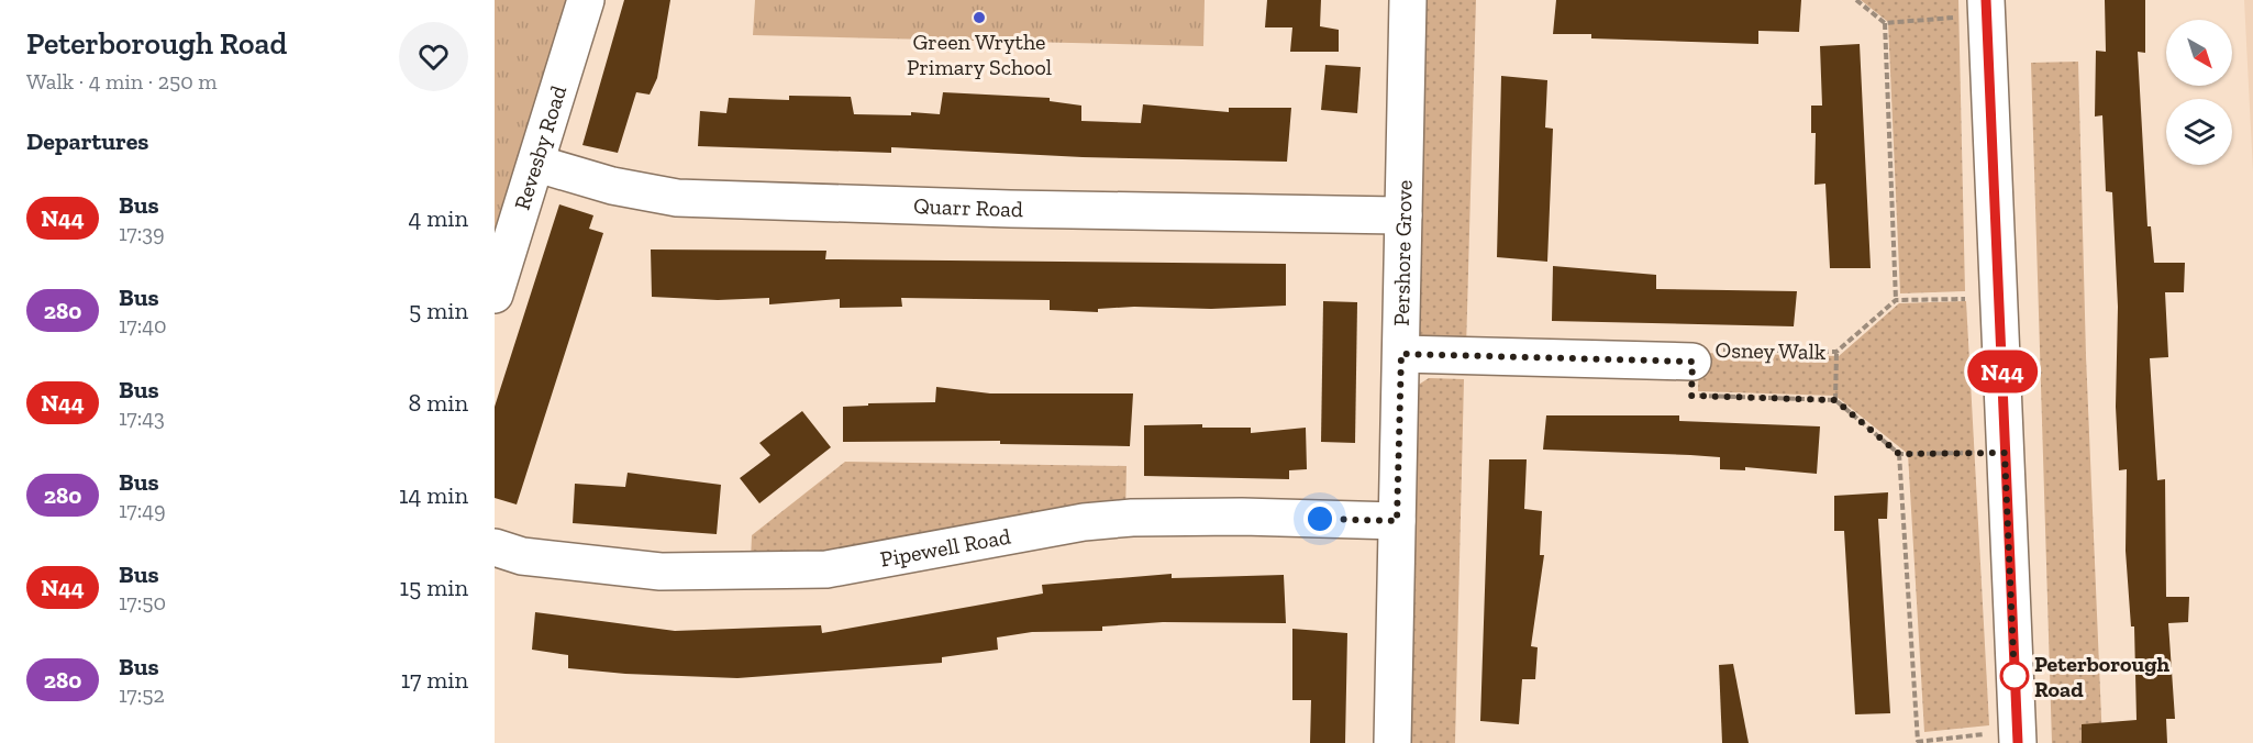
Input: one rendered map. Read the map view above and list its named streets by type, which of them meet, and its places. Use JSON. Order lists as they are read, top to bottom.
{
  "streets": {
    "street": [
      "Revesby Road",
      "Quarr Road",
      "Pershore Grove",
      "Osney Walk",
      "Pipewell Road"
    ]
  },
  "crossings": [
    ["Revesby Road", "Quarr Road"],
    ["Quarr Road", "Pershore Grove"],
    ["Pershore Grove", "Osney Walk"],
    ["Pershore Grove", "Pipewell Road"]
  ],
  "places": ["Green Wrythe Primary School", "Peterborough Road"],
  "lines": ["bus line N44"],
  "north": "bottom right",
  "page": {
    "heading": [
      ["Peterborough Road", "Walk · 4 min · 250 m"],
      "Departures"
    ],
    "on_map": "N44",
    "list": [
      {
        "mark": "N44",
        "name": "Bus",
        "note": "17:39",
        "value": "4 min"
      },
      {
        "mark": "280",
        "name": "Bus",
        "note": "17:40",
        "value": "5 min"
      },
      {
        "mark": "N44",
        "name": "Bus",
        "note": "17:43",
        "value": "8 min"
      },
      {
        "mark": "280",
        "name": "Bus",
        "note": "17:49",
        "value": "14 min"
      },
      {
        "mark": "N44",
        "name": "Bus",
        "note": "17:50",
        "value": "15 min"
      },
      {
        "mark": "280",
        "name": "Bus",
        "note": "17:52",
        "value": "17 min"
      }
    ]
  }
}
